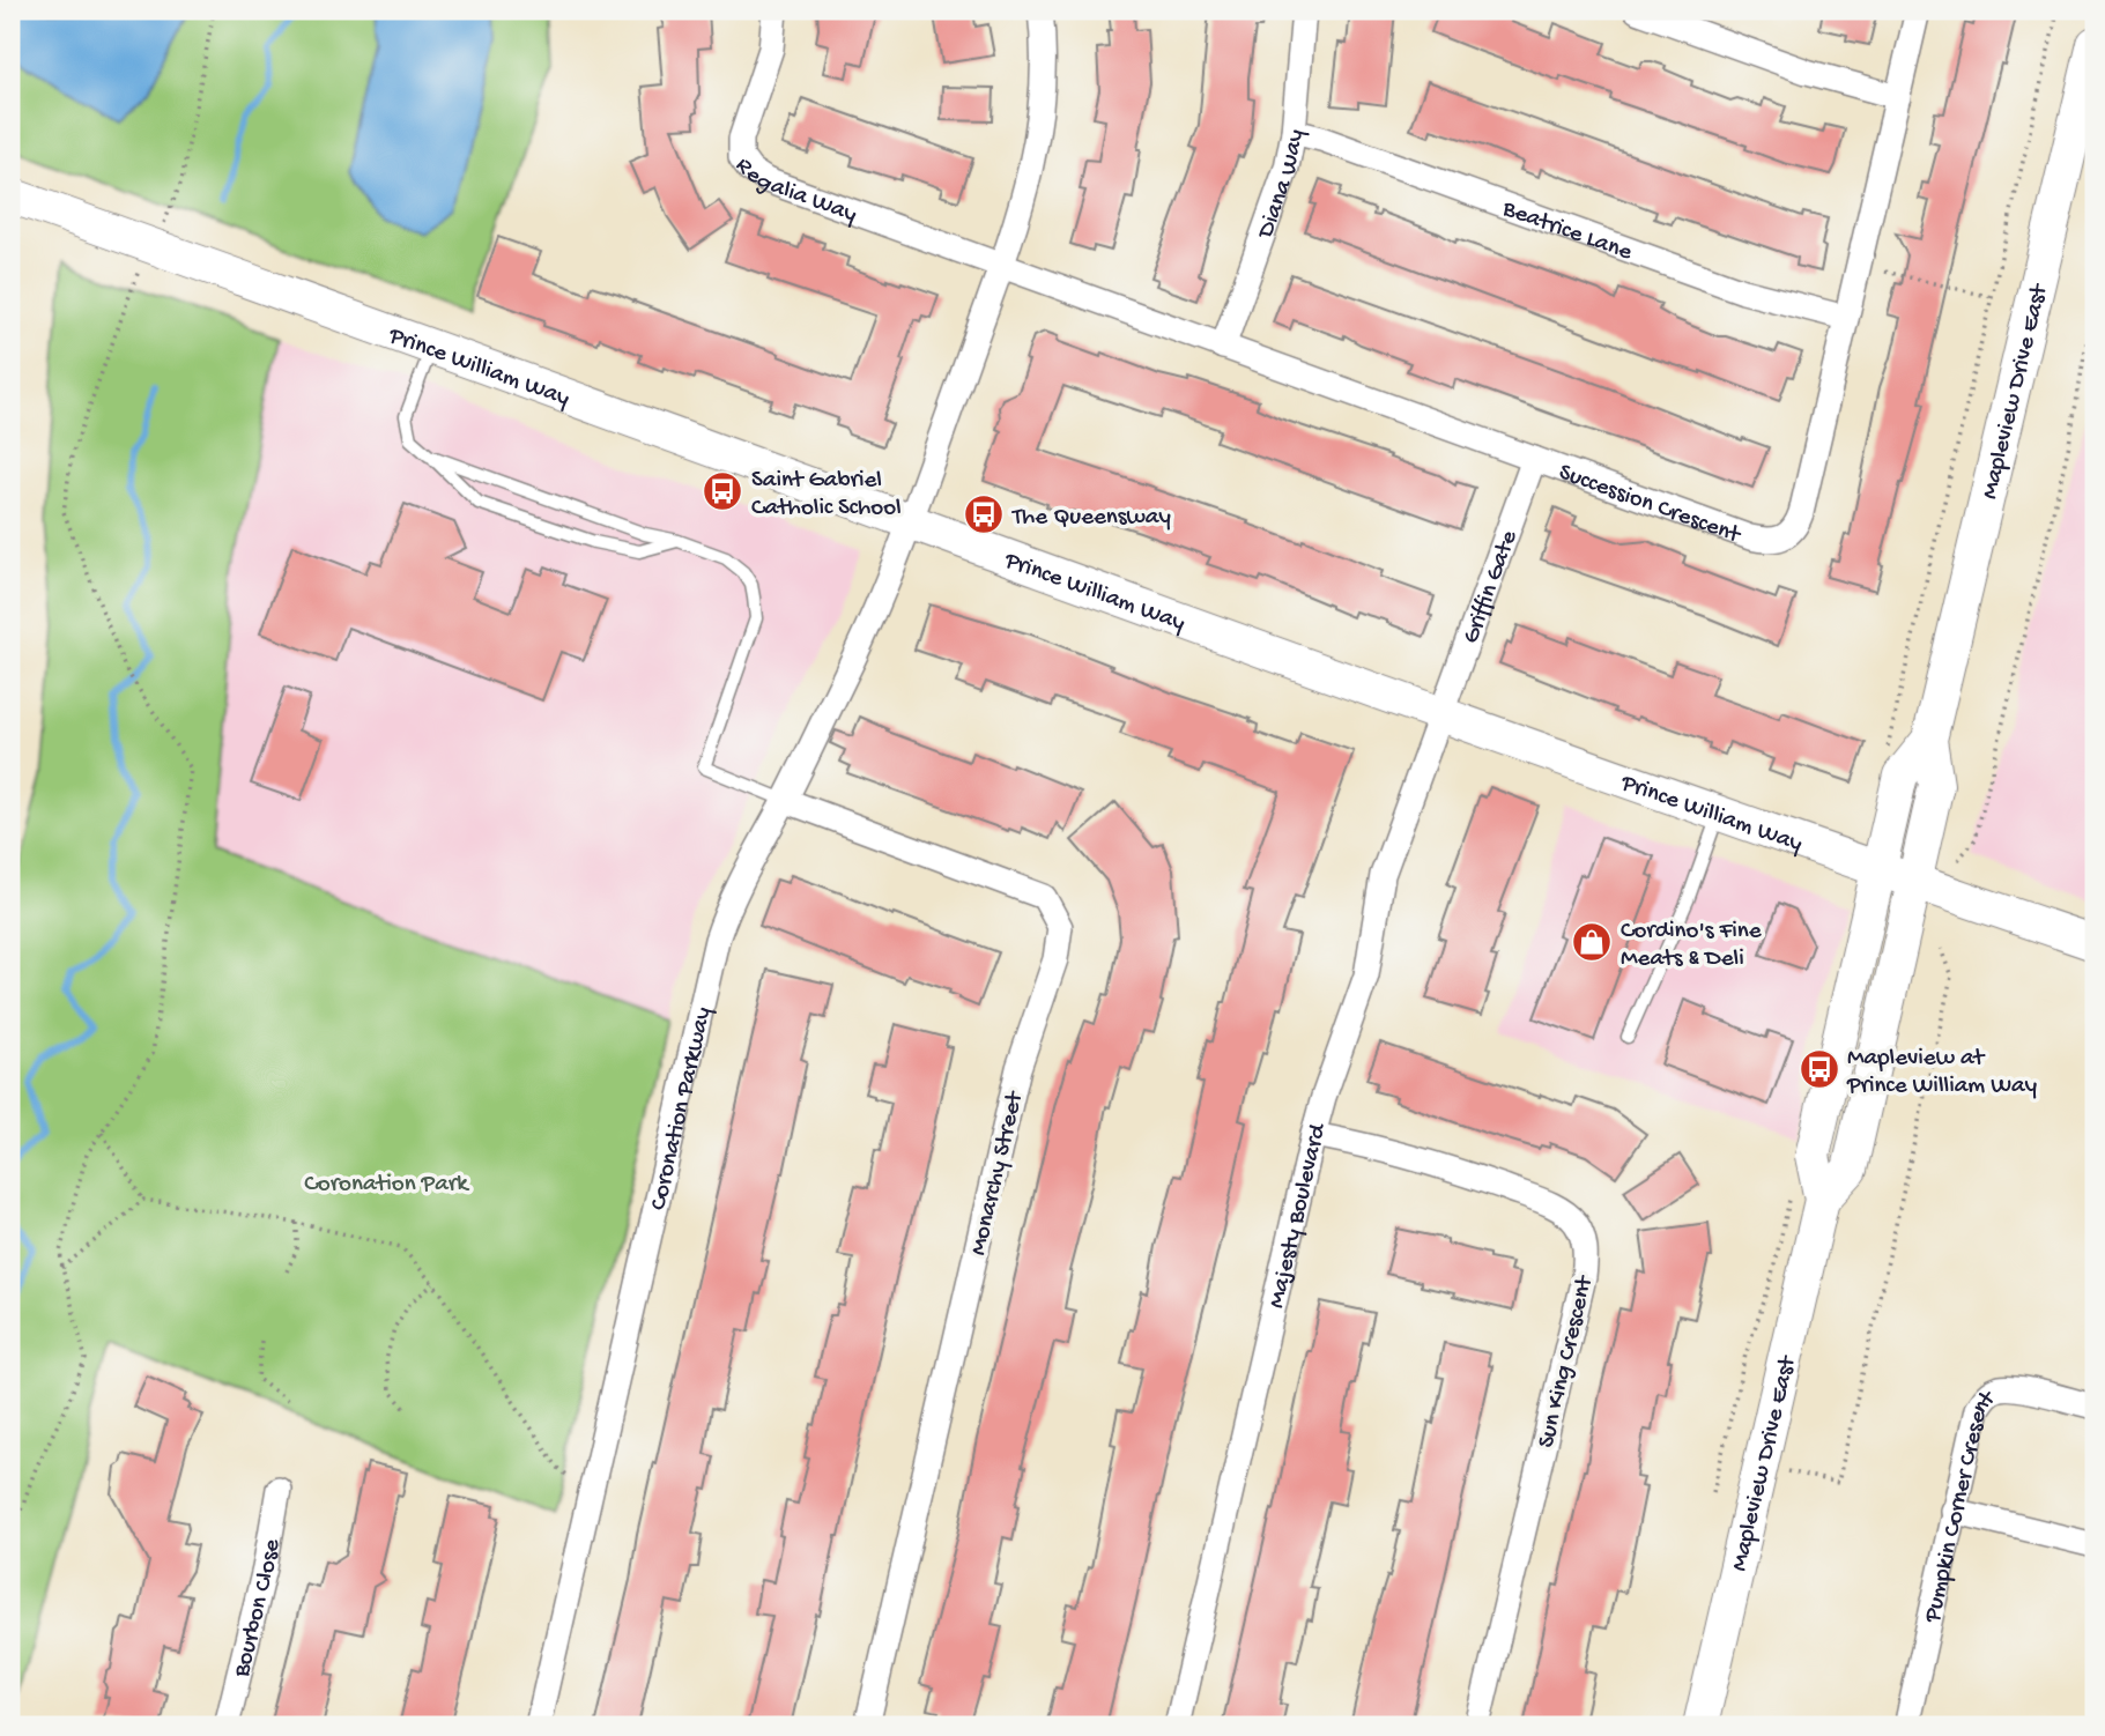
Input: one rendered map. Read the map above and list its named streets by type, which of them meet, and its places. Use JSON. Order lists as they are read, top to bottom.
{
  "streets": {
    "main road": ["Prince William Way", "Mapleview Drive East"],
    "street": [
      "Regalia Way",
      "Diana Way",
      "Beatrice Lane",
      "Succession Crescent",
      "Griffin Gate",
      "Coronation Parkway",
      "Monarchy Street",
      "Majesty Boulevard",
      "Sun King Crescent",
      "Pumpkin Corner Cresent",
      "Bourbon Close"
    ]
  },
  "crossings": [
    ["Regalia Way", "Succession Crescent"],
    ["Diana Way", "Beatrice Lane"],
    ["Diana Way", "Succession Crescent"],
    ["Beatrice Lane", "Succession Crescent"],
    ["Prince William Way", "Mapleview Drive East"],
    ["Prince William Way", "Griffin Gate"],
    ["Prince William Way", "Coronation Parkway"],
    ["Prince William Way", "Majesty Boulevard"],
    ["Succession Crescent", "Griffin Gate"],
    ["Griffin Gate", "Majesty Boulevard"],
    ["Coronation Parkway", "Monarchy Street"],
    ["Majesty Boulevard", "Sun King Crescent"]
  ],
  "parks": ["Coronation Park"],
  "places": {
    "bus stop": ["Saint Gabriel Catholic School", "The Queensway", "Mapleview at Prince William Way"],
    "shop": ["Cordino's Fine Meats & Deli"]
  }
}
